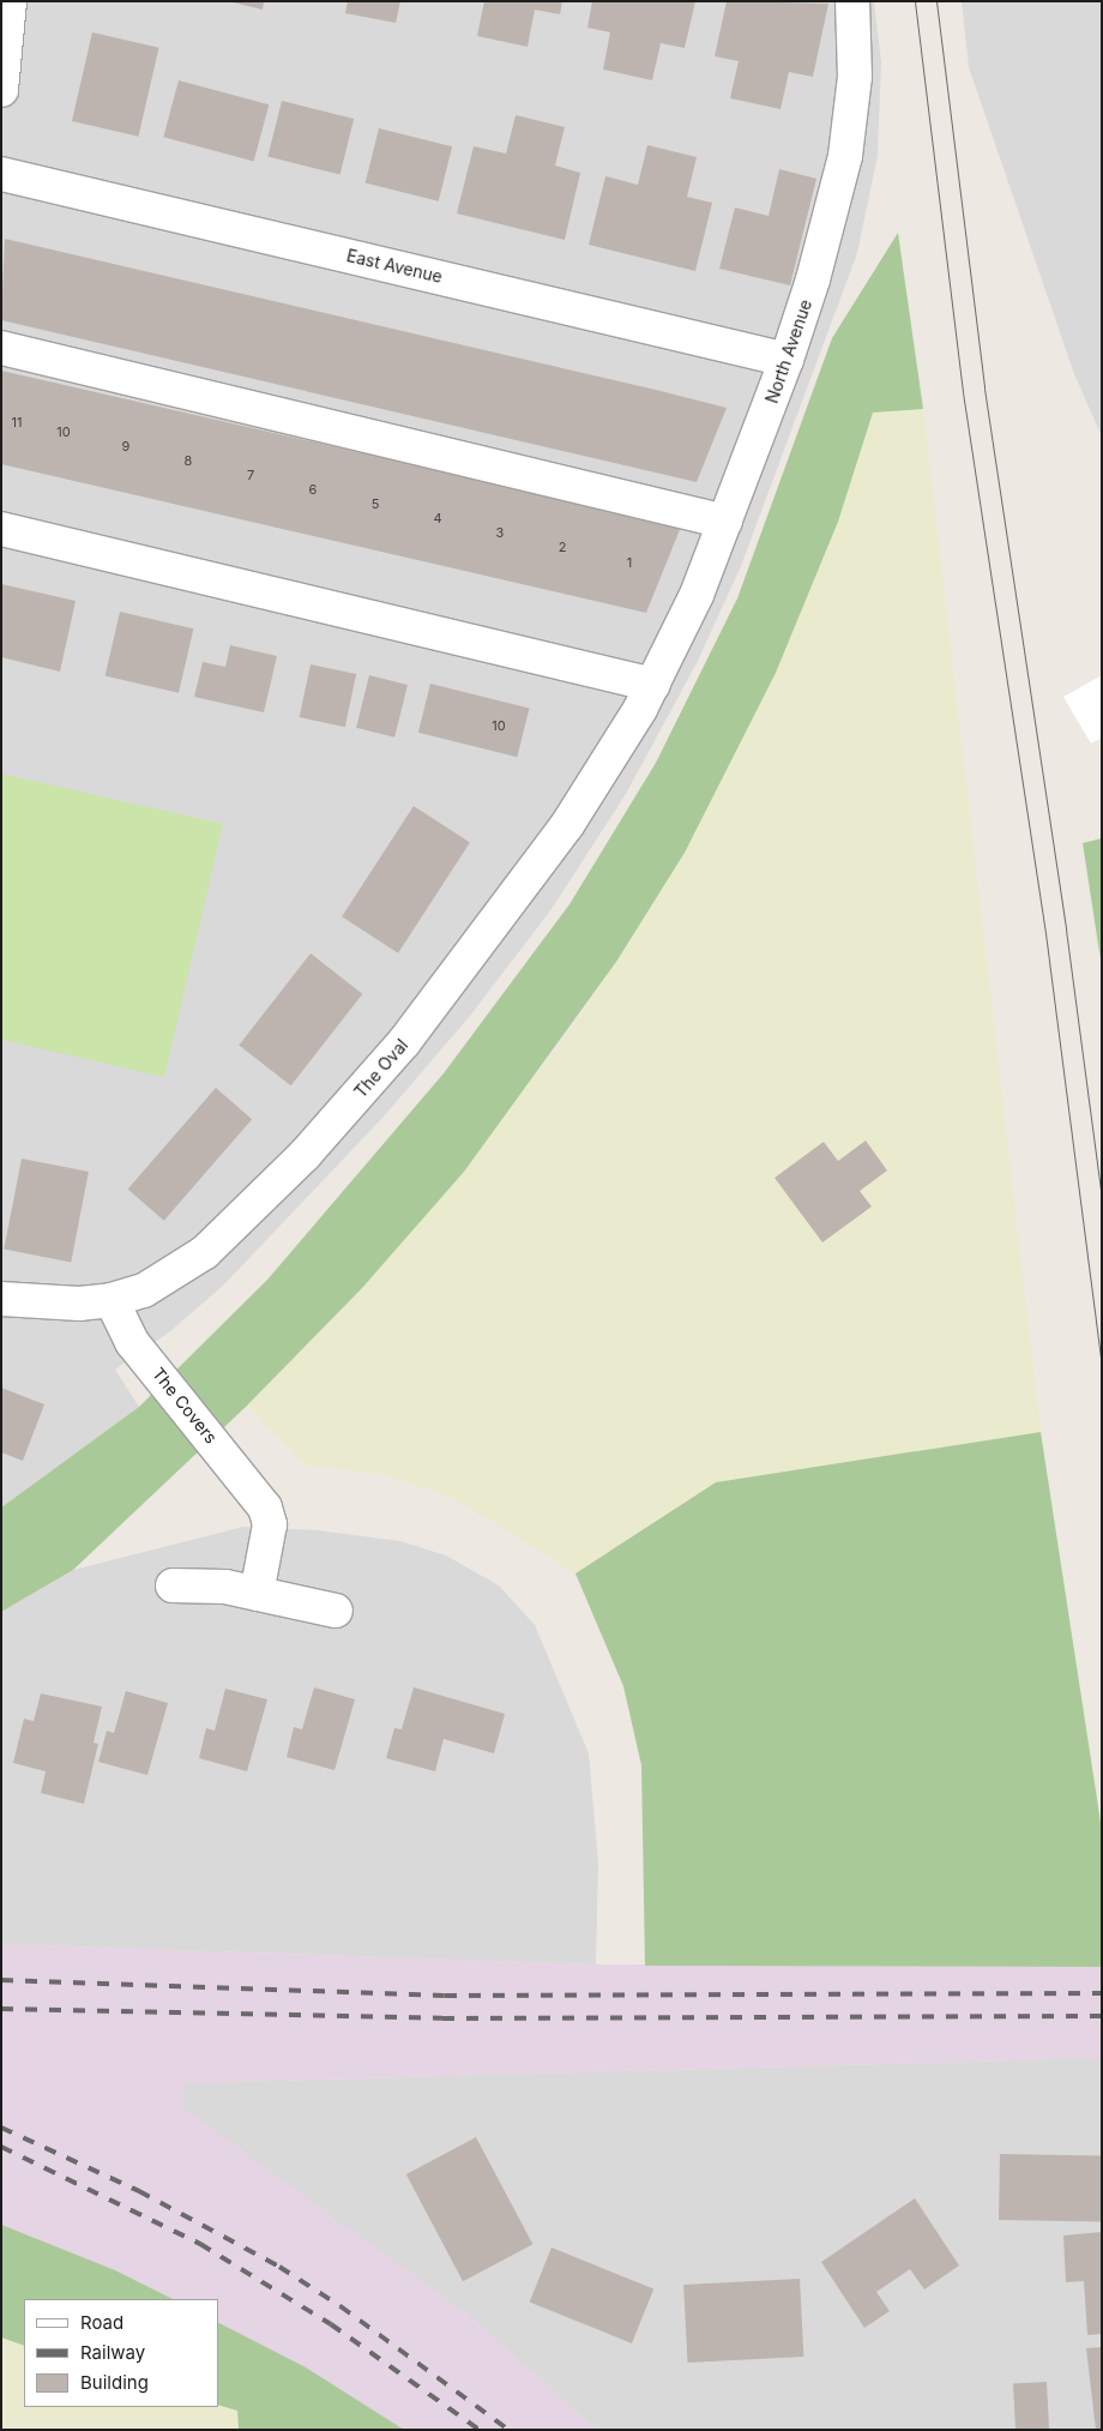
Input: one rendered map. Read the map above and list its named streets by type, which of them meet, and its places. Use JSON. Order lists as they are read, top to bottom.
{
  "streets": {
    "street": [
      "East Avenue",
      "North Avenue",
      "The Oval",
      "The Covers"
    ]
  },
  "crossings": [
    ["East Avenue", "North Avenue"],
    ["North Avenue", "The Oval"],
    ["The Oval", "The Covers"]
  ],
  "house_numbers": [
    "11",
    "10",
    "9",
    "8",
    "7",
    "6",
    "5",
    "4",
    "3",
    "2",
    "1",
    "10"
  ],
  "legend": ["Road", "Railway", "Building"]
}
